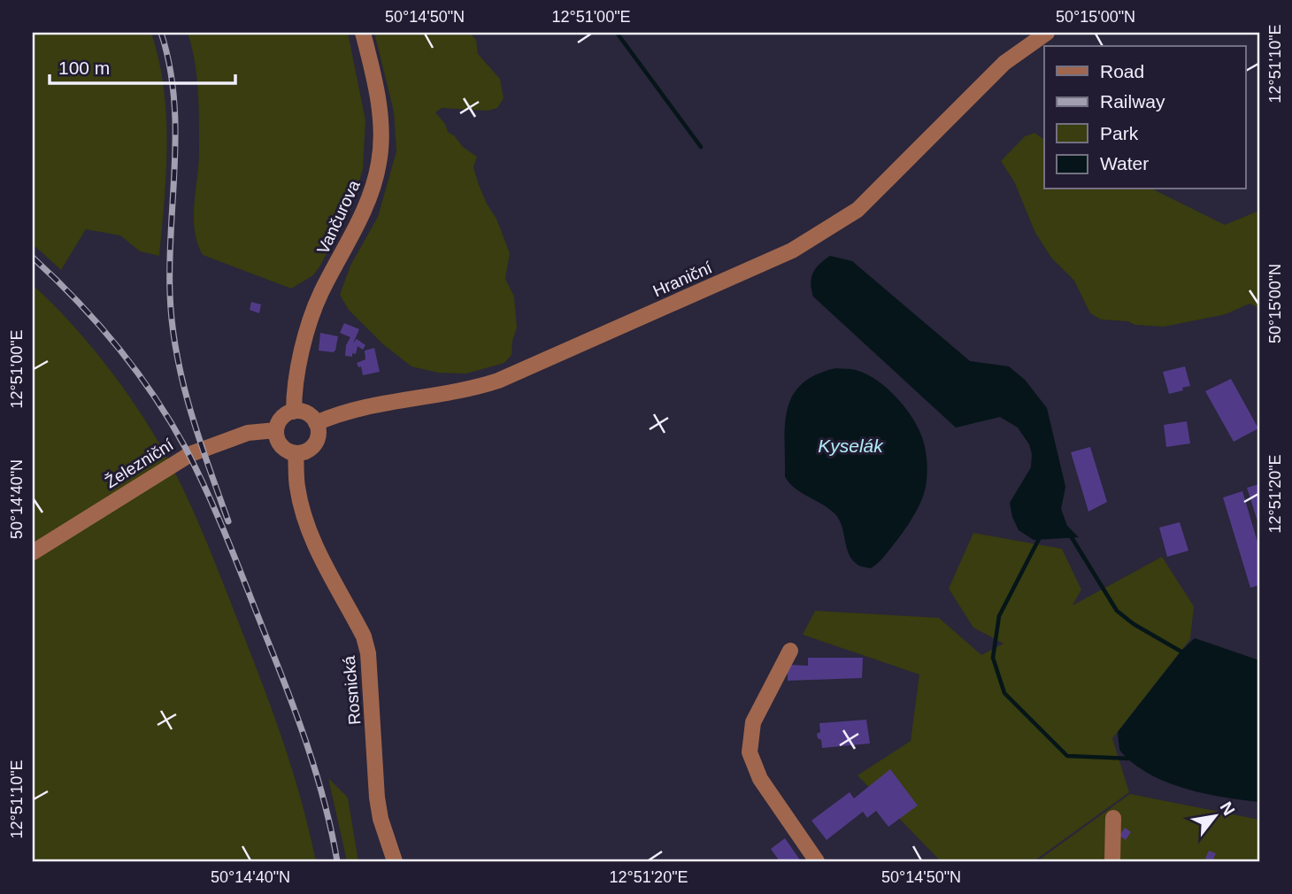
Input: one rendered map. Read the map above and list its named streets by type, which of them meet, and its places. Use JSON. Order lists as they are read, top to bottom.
{
  "streets": {
    "street": [
      "Vančurova",
      "Hraniční",
      "Železniční",
      "Rosnická"
    ]
  },
  "crossings": [
    ["Vančurova", "Hraniční"],
    ["Vančurova", "Železniční"],
    ["Vančurova", "Rosnická"],
    ["Hraniční", "Železniční"],
    ["Hraniční", "Rosnická"],
    ["Železniční", "Rosnická"]
  ],
  "water": ["Kyselák"],
  "legend": [
    "Road",
    "Railway",
    "Park",
    "Water"
  ],
  "scale_bar": "100 m",
  "north": "top right",
  "coordinates": [
    "50°14'50\"N",
    "12°51'00\"E",
    "50°15'00\"N",
    "12°51'10\"E",
    "12°51'20\"E",
    "50°14'40\"N"
  ]
}
